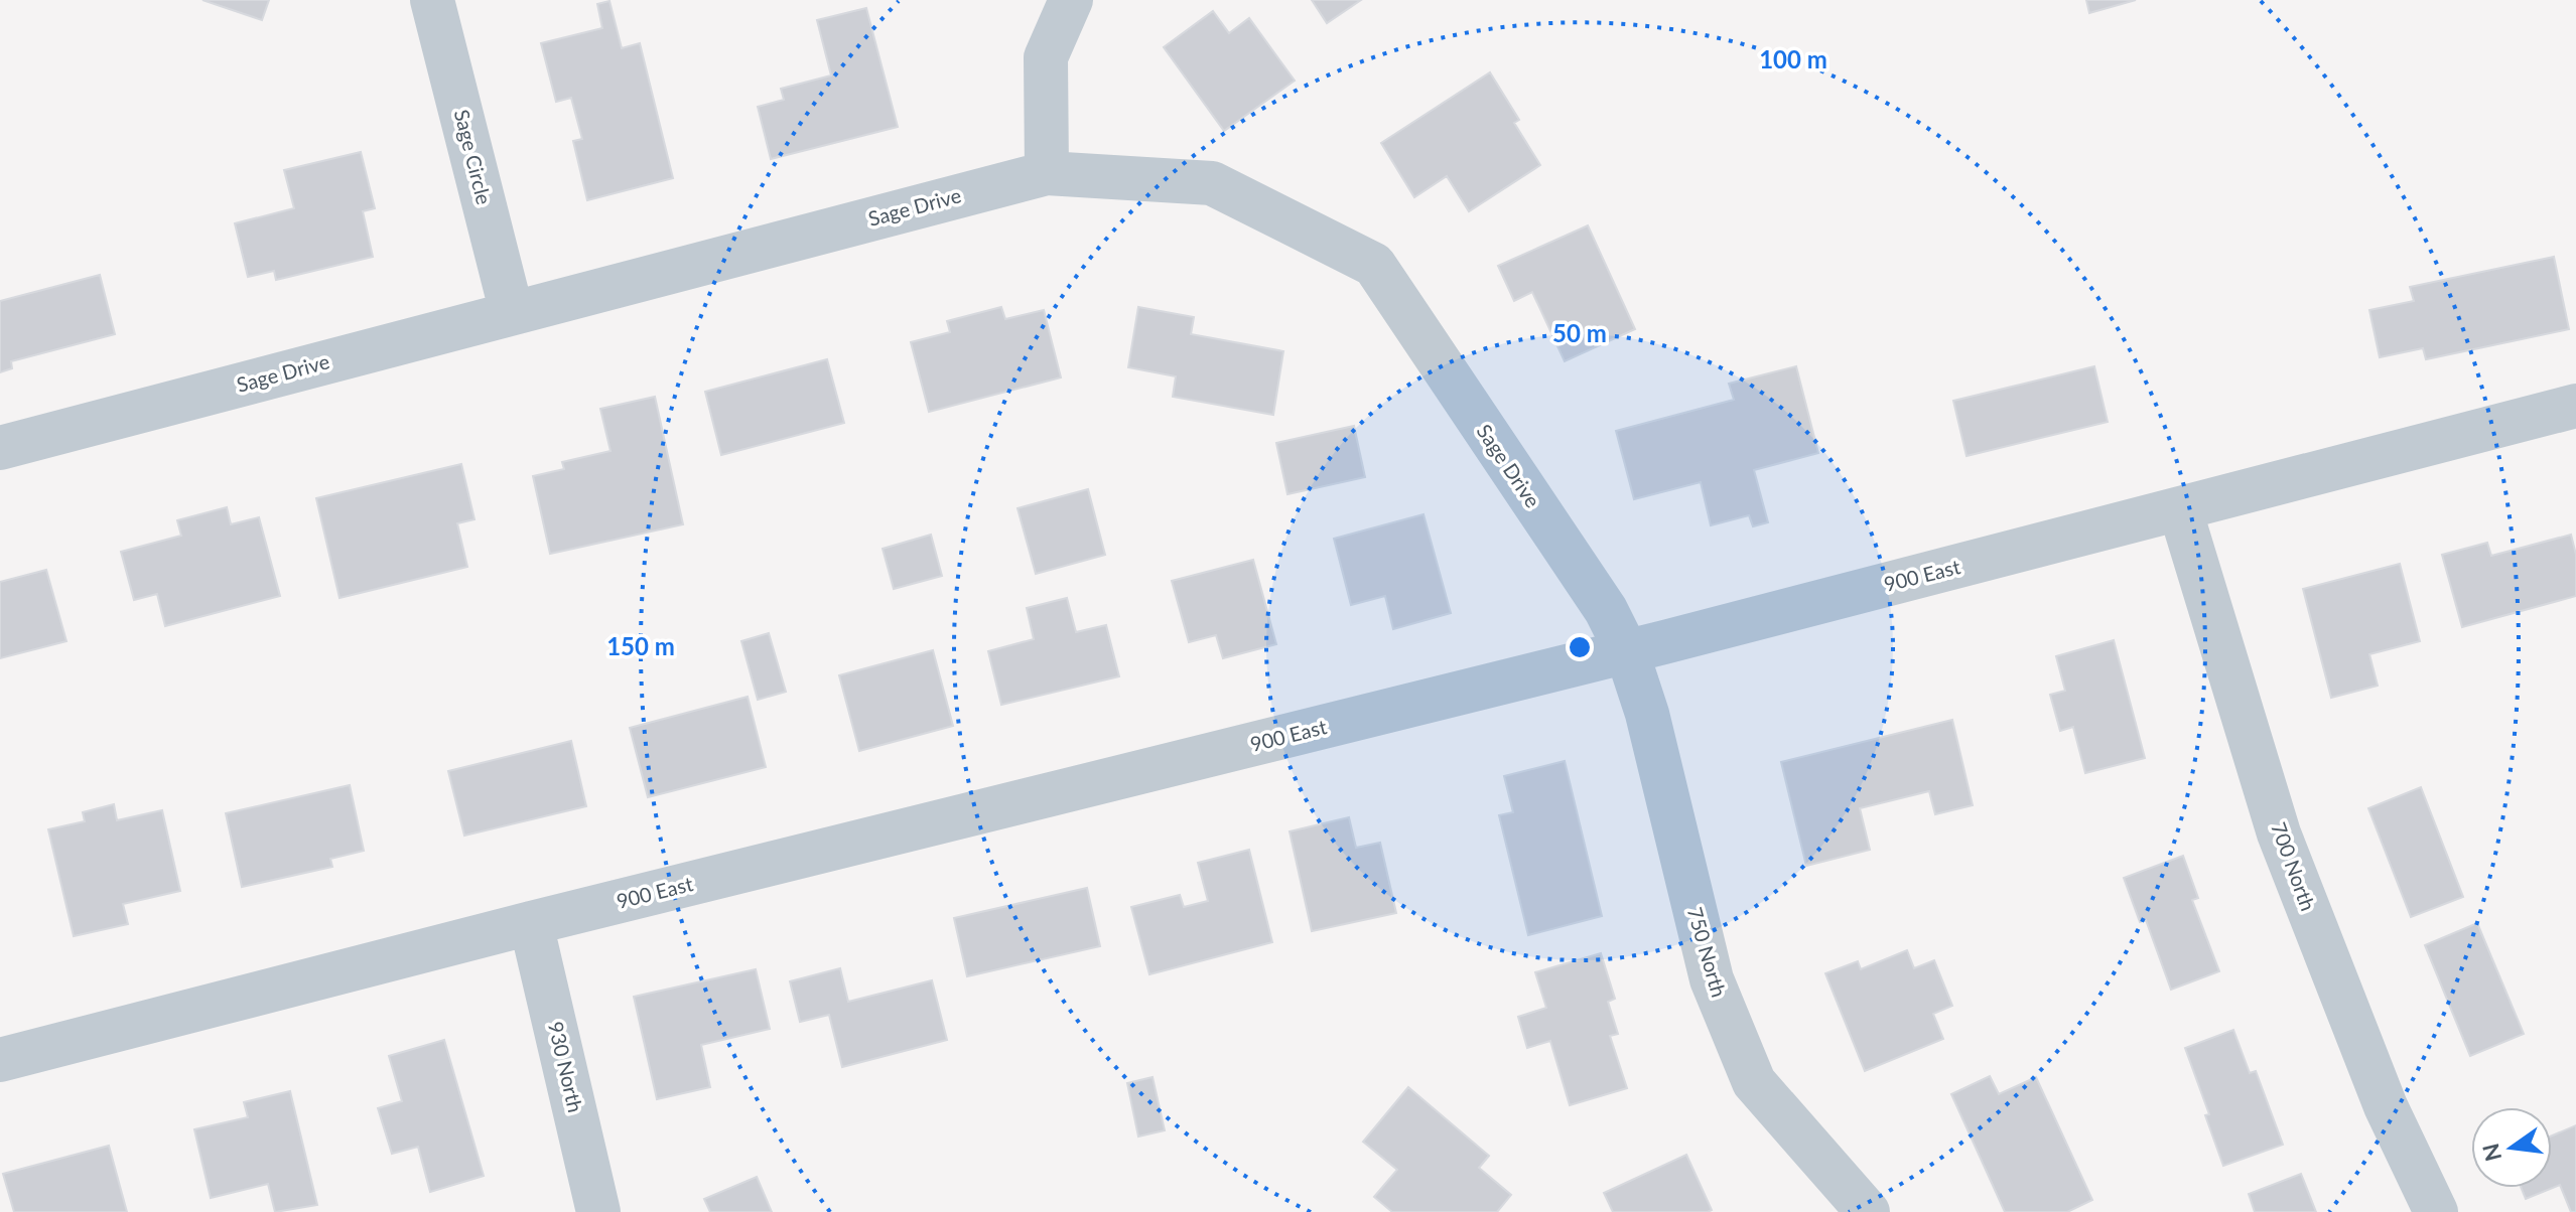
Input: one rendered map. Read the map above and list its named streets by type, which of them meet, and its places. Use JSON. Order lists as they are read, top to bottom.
{
  "streets": {
    "street": [
      "Sage Circle",
      "Sage Drive",
      "900 East",
      "700 North",
      "750 North",
      "930 North"
    ]
  },
  "crossings": [
    ["Sage Circle", "Sage Drive"],
    ["Sage Drive", "900 East"],
    ["Sage Drive", "750 North"],
    ["900 East", "700 North"],
    ["900 East", "750 North"],
    ["900 East", "930 North"]
  ],
  "north": "left",
  "rings": ["100 m", "50 m", "150 m"]
}
